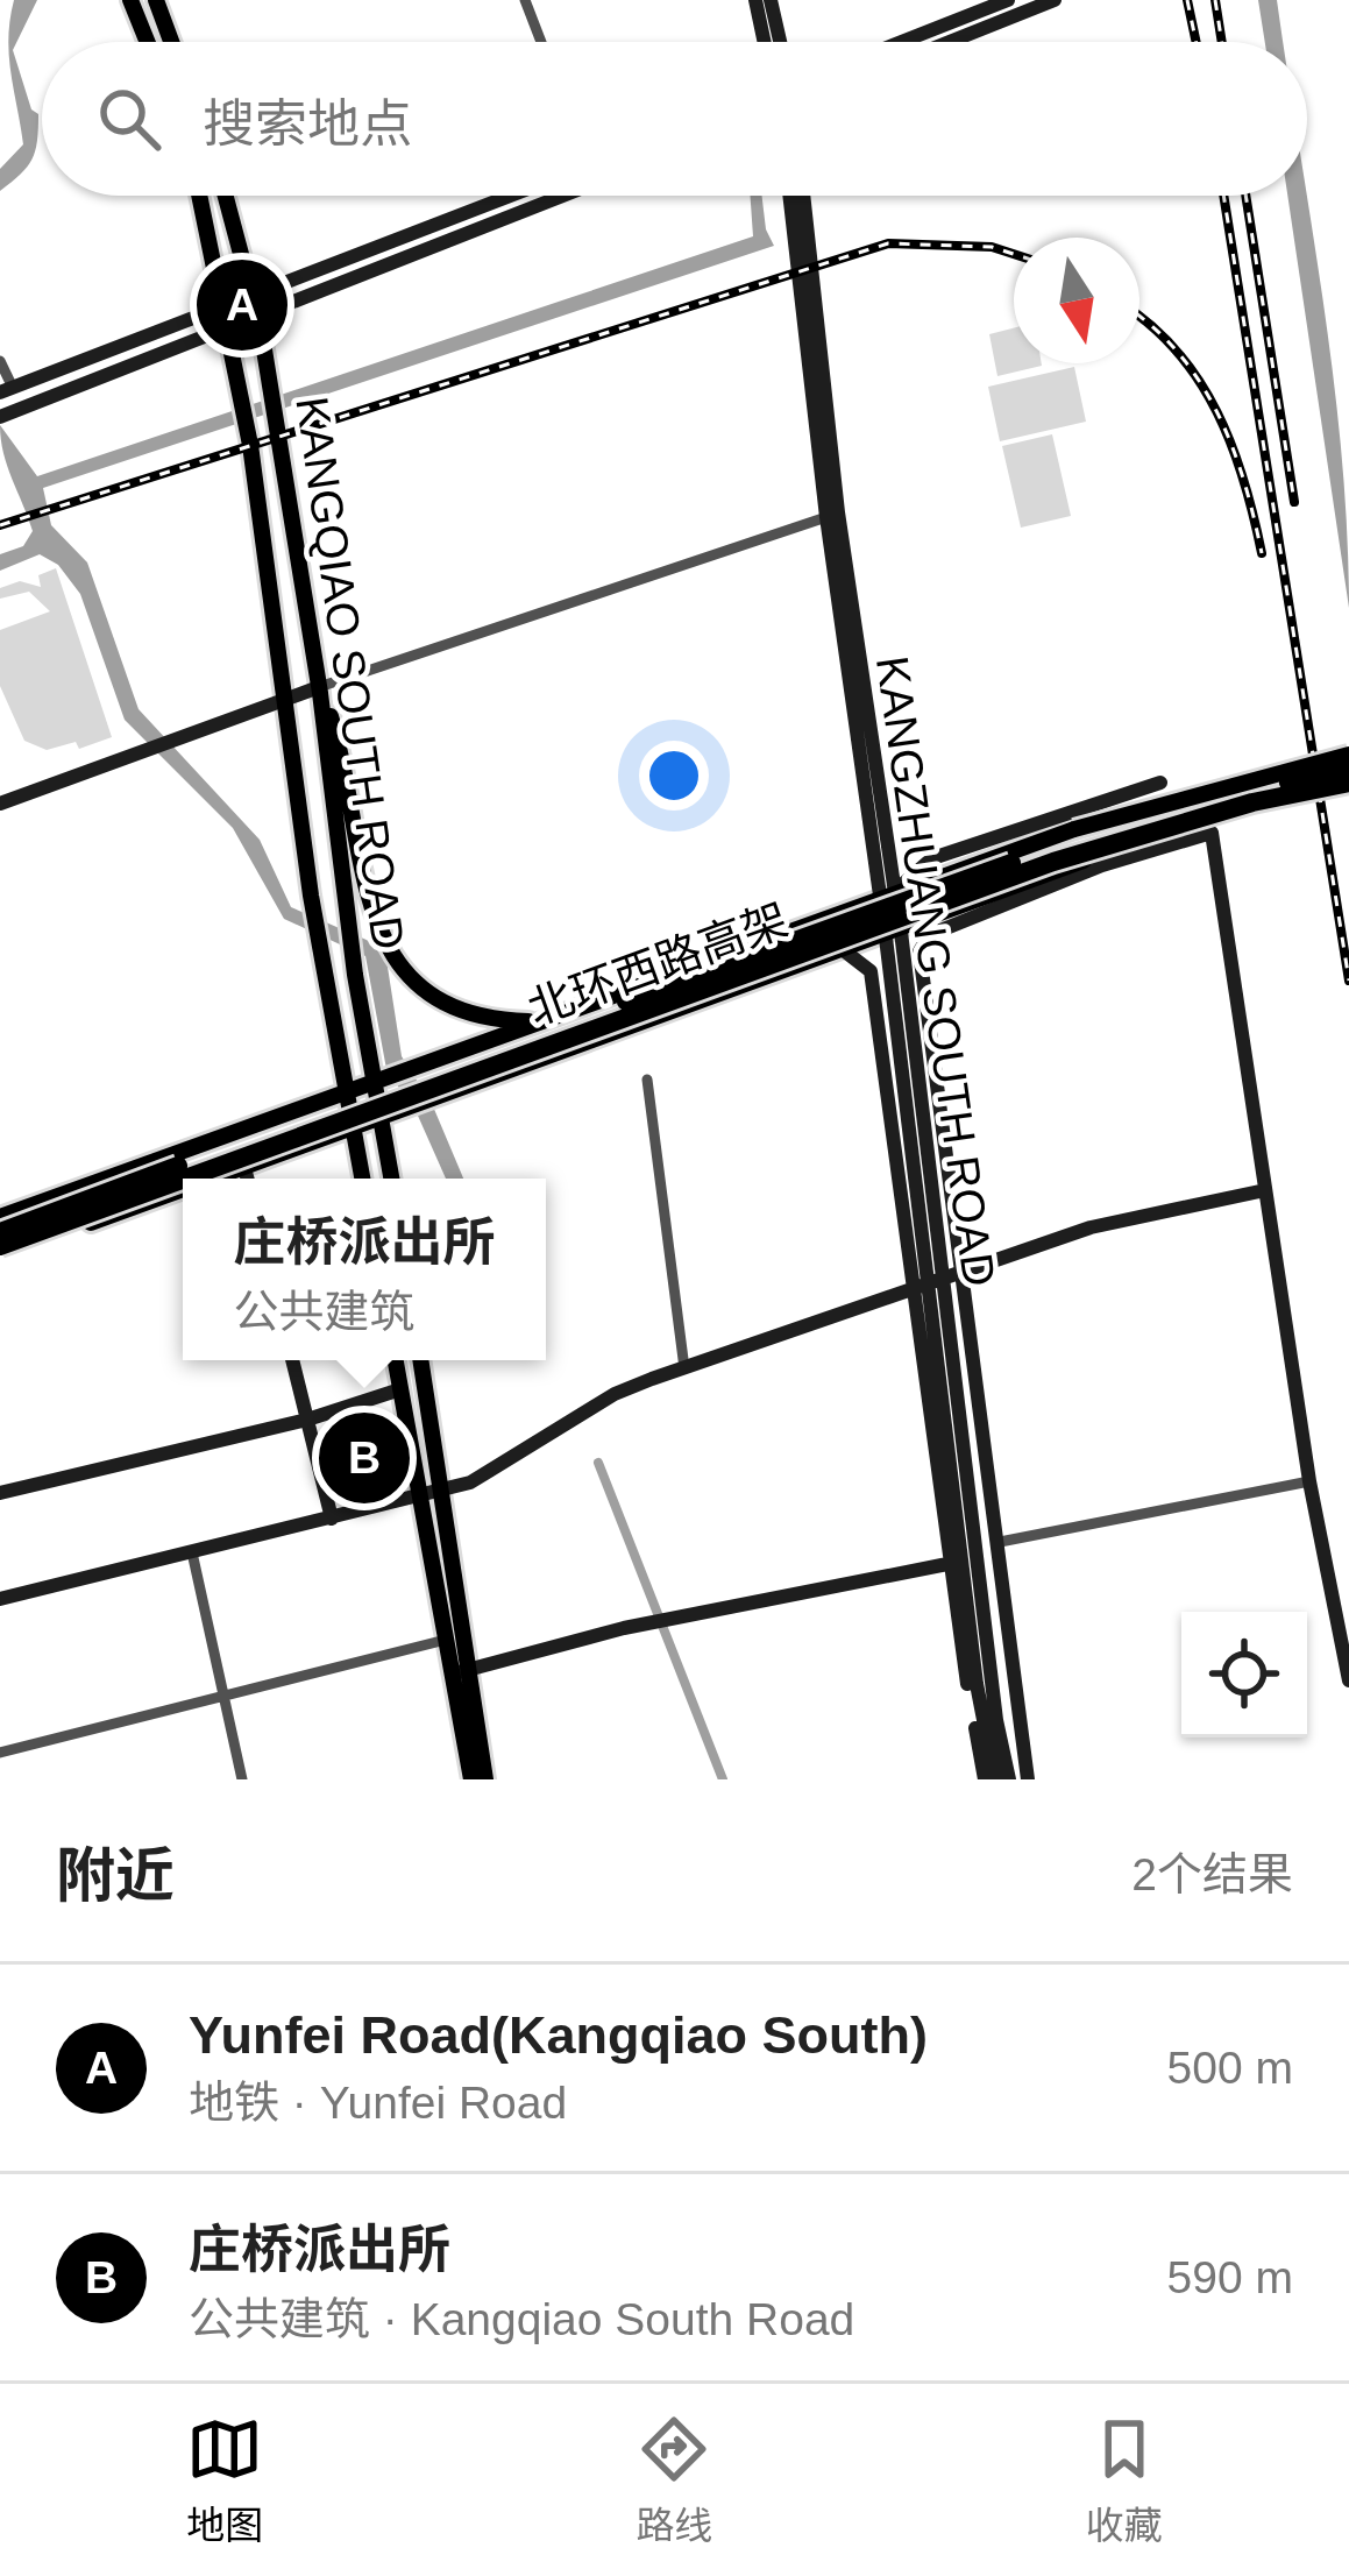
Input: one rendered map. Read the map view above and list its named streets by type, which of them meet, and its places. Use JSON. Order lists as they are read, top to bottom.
{
  "streets": {
    "highway": ["北环西路高架"],
    "main road": ["KANGQIAO SOUTH ROAD"],
    "street": ["KANGZHUANG SOUTH ROAD"]
  },
  "north": "bottom",
  "page": {
    "search": "搜索地点",
    "pins": ["A", "B"],
    "popup": ["庄桥派出所", "公共建筑"],
    "heading": ["附近", "2个结果"],
    "list": [
      {
        "mark": "A",
        "name": "Yunfei Road(Kangqiao South)",
        "note": "地铁 · Yunfei Road",
        "value": "500 m"
      },
      {
        "mark": "B",
        "name": "庄桥派出所",
        "note": "公共建筑 · Kangqiao South Road",
        "value": "590 m"
      }
    ],
    "nav": ["地图", "路线", "收藏"]
  }
}
